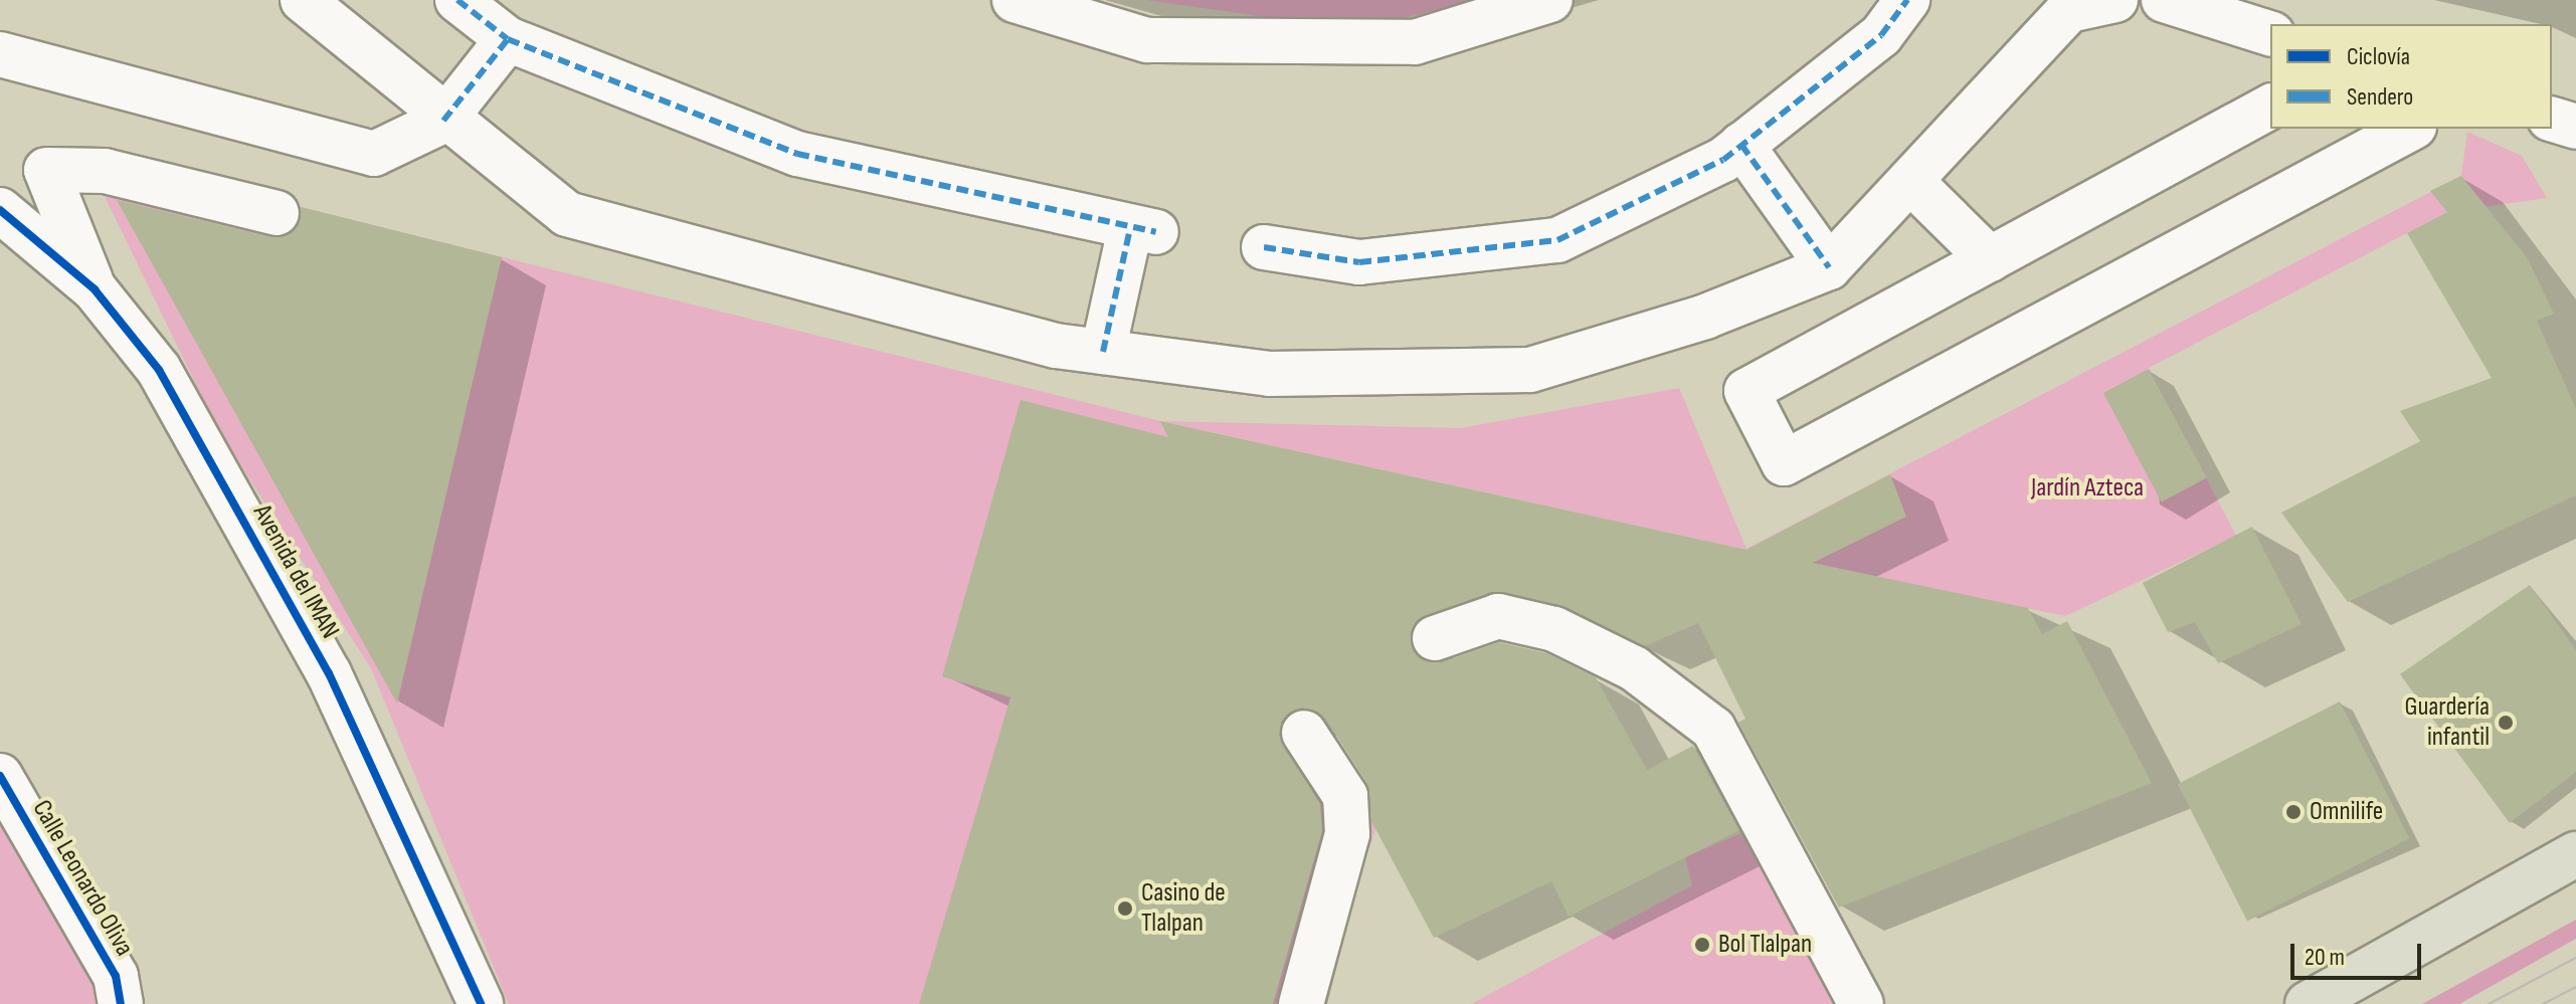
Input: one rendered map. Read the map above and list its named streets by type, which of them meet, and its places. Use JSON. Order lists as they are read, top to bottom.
{
  "streets": {
    "street": ["Avenida del IMAN", "Calle Leonardo Oliva"]
  },
  "parks": ["Jardín Azteca"],
  "places": [
    "Guardería infantil",
    "Omnilife",
    "Casino de Tlalpan",
    "Bol Tlalpan"
  ],
  "legend": ["Ciclovía", "Sendero"],
  "scale_bar": "20 m"
}
